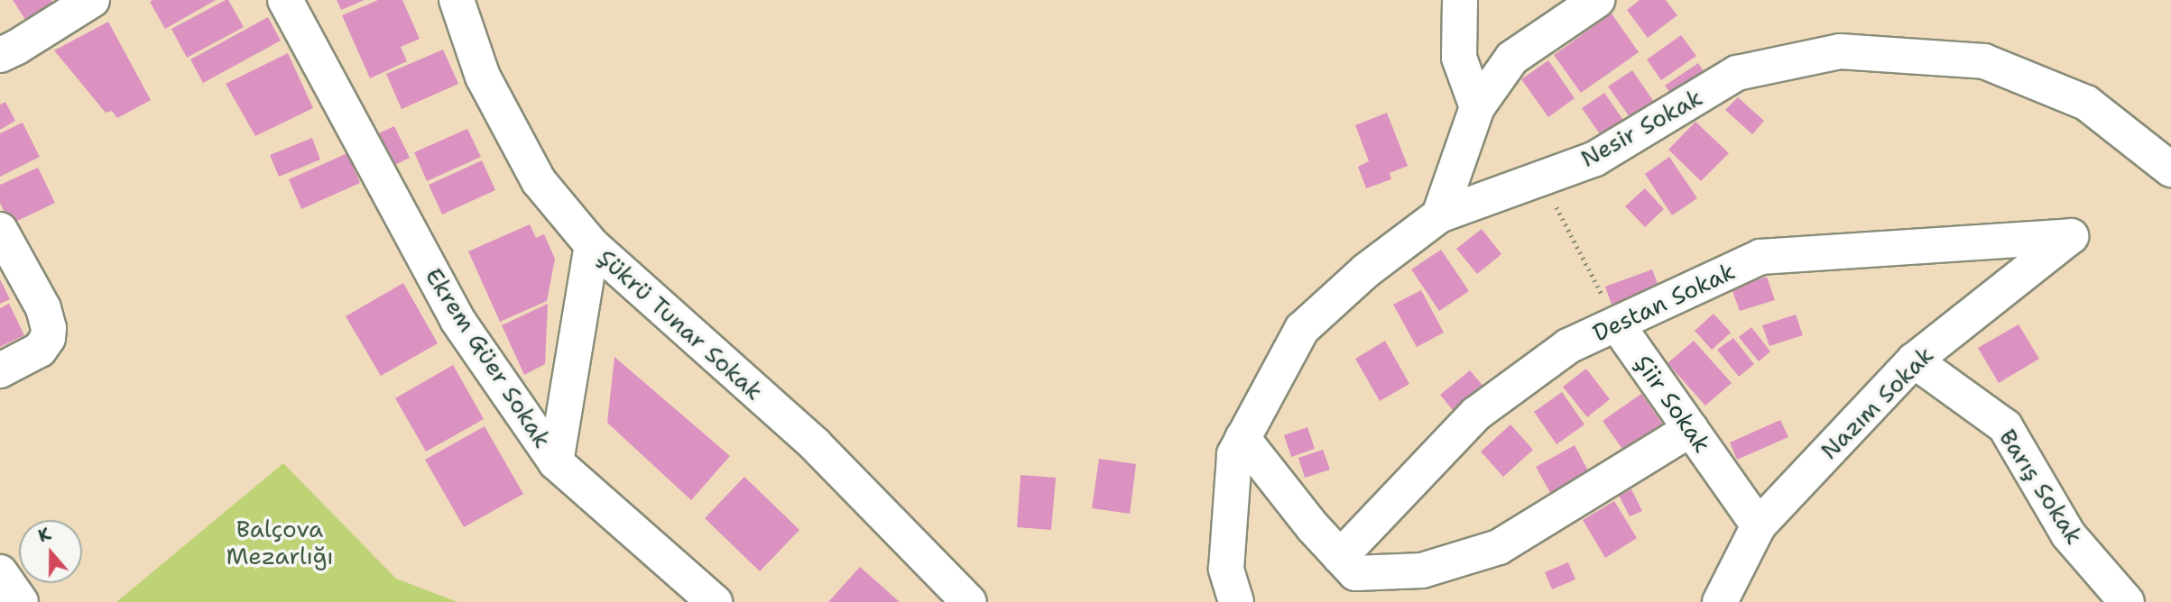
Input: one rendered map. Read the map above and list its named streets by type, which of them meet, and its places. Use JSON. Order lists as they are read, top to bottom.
{
  "streets": {
    "street": [
      "Nesir Sokak",
      "Destan Sokak",
      "Şükrü Tunar Sokak",
      "Ekrem Güer Sokak",
      "Nazım Sokak",
      "Şiir Sokak",
      "Barış Sokak"
    ]
  },
  "crossings": [
    ["Destan Sokak", "Nazım Sokak"],
    ["Destan Sokak", "Şiir Sokak"],
    ["Nazım Sokak", "Şiir Sokak"],
    ["Nazım Sokak", "Barış Sokak"]
  ],
  "parks": ["Balçova Mezarlığı"],
  "north": "top"
}
